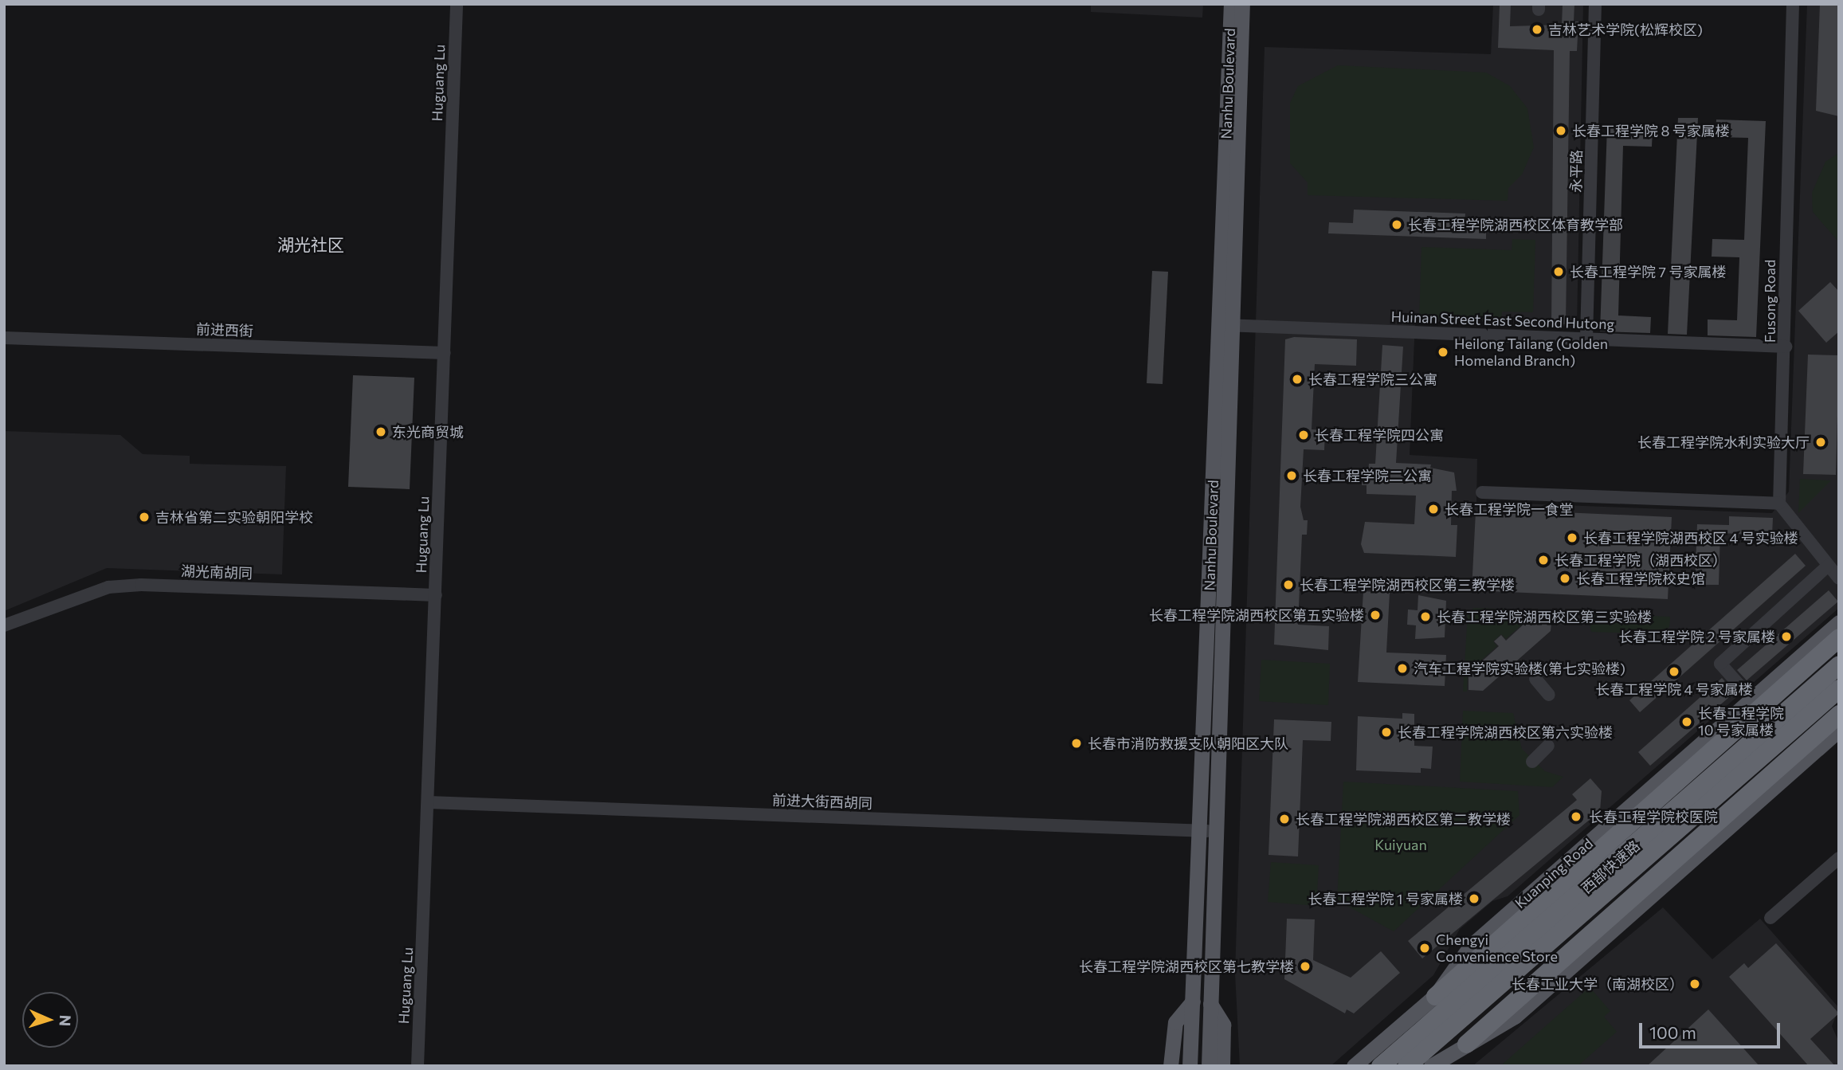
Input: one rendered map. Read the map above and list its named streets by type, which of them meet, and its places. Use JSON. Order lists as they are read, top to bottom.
{
  "streets": {
    "highway": ["西部快速路"],
    "main road": ["Nanhu Boulevard", "Kuanping Road"],
    "street": [
      "Huguang Lu",
      "永平路",
      "Fusong Road",
      "Huinan Street East Second Hutong",
      "前进西街",
      "湖光南胡同",
      "前进大街西胡同"
    ]
  },
  "crossings": [
    ["Huguang Lu", "前进西街"],
    ["Huguang Lu", "湖光南胡同"],
    ["Huguang Lu", "前进大街西胡同"],
    ["Nanhu Boulevard", "Huinan Street East Second Hutong"],
    ["Nanhu Boulevard", "前进大街西胡同"],
    ["永平路", "Huinan Street East Second Hutong"],
    ["Fusong Road", "Huinan Street East Second Hutong"]
  ],
  "districts": ["湖光社区"],
  "parks": ["Kuiyuan"],
  "places": [
    "吉林艺术学院(松辉校区)",
    "长春工程学院 8 号家属楼",
    "长春工程学院湖西校区体育教学部",
    "长春工程学院 7 号家属楼",
    "Heilong Tailang (Golden Homeland Branch)",
    "长春工程学院三公寓",
    "东光商贸城",
    "长春工程学院四公寓",
    "长春工程学院水利实验大厅",
    "长春工程学院二公寓",
    "长春工程学院一食堂",
    "吉林省第二实验朝阳学校",
    "长春工程学院湖西校区 4 号实验楼",
    "长春工程学院（湖西校区）",
    "长春工程学院校史馆",
    "长春工程学院湖西校区第三教学楼",
    "长春工程学院湖西校区第五实验楼",
    "长春工程学院湖西校区第三实验楼",
    "长春工程学院 2 号家属楼",
    "汽车工程学院实验楼(第七实验楼)",
    "长春工程学院 4 号家属楼",
    "长春工程学院 10 号家属楼",
    "长春工程学院湖西校区第六实验楼",
    "长春市消防救援支队朝阳区大队",
    "长春工程学院校医院",
    "长春工程学院湖西校区第二教学楼",
    "长春工程学院 1 号家属楼",
    "Chengyi Convenience Store",
    "长春工程学院湖西校区第七教学楼",
    "长春工业大学（南湖校区）"
  ],
  "scale_bar": "100 m",
  "north": "right"
}
